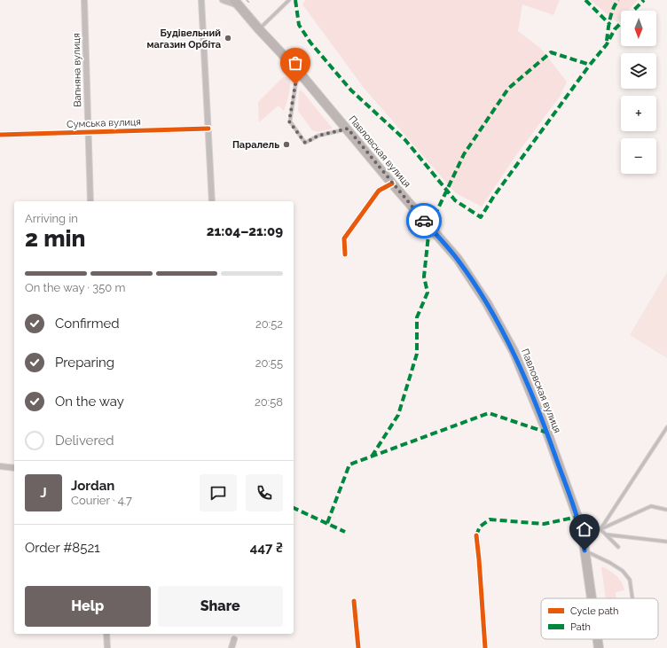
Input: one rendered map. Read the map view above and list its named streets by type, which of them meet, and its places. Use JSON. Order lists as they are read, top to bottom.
{
  "streets": {
    "main road": ["Павловская вулиця"],
    "street": ["Вапняна вулиця", "Сумська вулиця"]
  },
  "crossings": [
    ["Вапняна вулиця", "Сумська вулиця"]
  ],
  "places": ["Будівельний магазин Орбіта", "Паралель"],
  "legend": ["Cycle path", "Path"],
  "north": "bottom",
  "page": {
    "map_buttons": ["+", "−"],
    "heading": ["2 min", "Arriving in", "21:04–21:09"],
    "panel": [
      "Jordan",
      "Courier · 4.7",
      "Order #8521",
      "447 ₴"
    ],
    "bar": "On the way · 350 m",
    "list": [
      ["Confirmed", "20:52"],
      ["Preparing", "20:55"],
      ["On the way", "20:58"],
      "Delivered"
    ],
    "round": "J",
    "buttons": ["Help", "Share"]
  }
}
